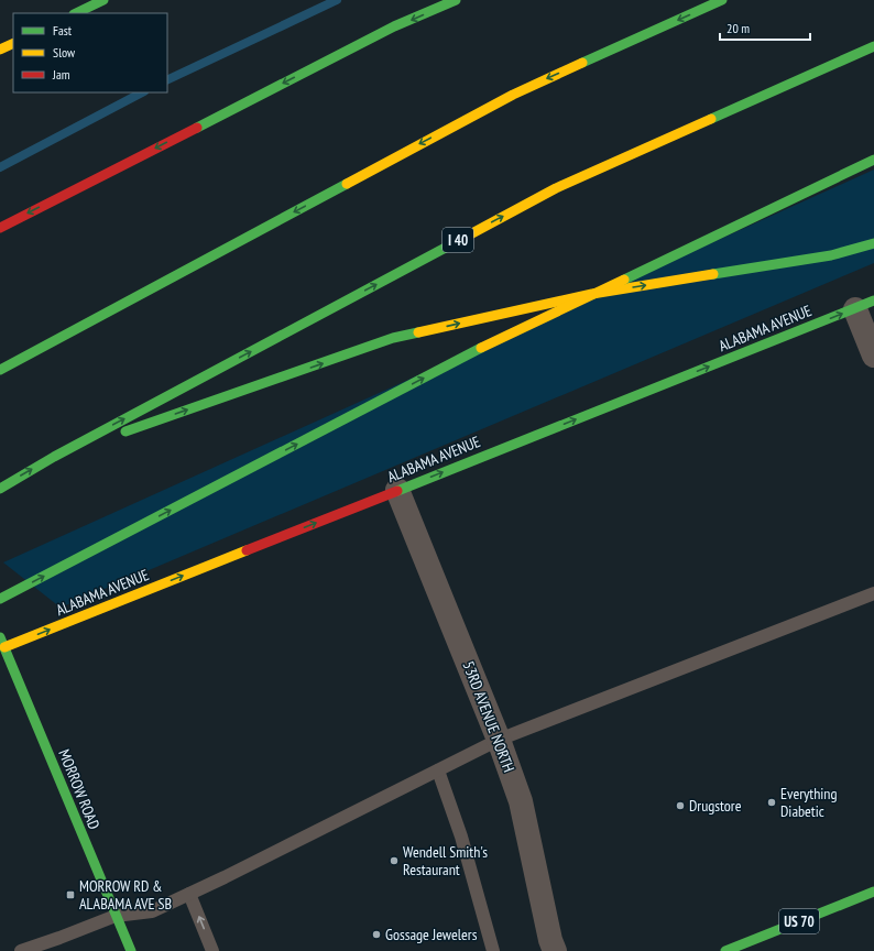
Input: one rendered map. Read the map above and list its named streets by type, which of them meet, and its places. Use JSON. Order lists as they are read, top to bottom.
{
  "streets": {
    "main road": [
      "I 40",
      "ALABAMA AVENUE",
      "MORROW ROAD",
      "US 70"
    ],
    "street": ["53RD AVENUE NORTH"]
  },
  "crossings": [
    ["ALABAMA AVENUE", "53RD AVENUE NORTH"],
    ["ALABAMA AVENUE", "MORROW ROAD"]
  ],
  "places": {
    "other": [
      "Everything Diabetic",
      "Drugstore",
      "Wendell Smith's Restaurant",
      "Gossage Jewelers"
    ],
    "transit": ["MORROW RD & ALABAMA AVE SB"]
  },
  "legend": ["Fast", "Slow", "Jam"],
  "scale_bar": "20 m"
}
